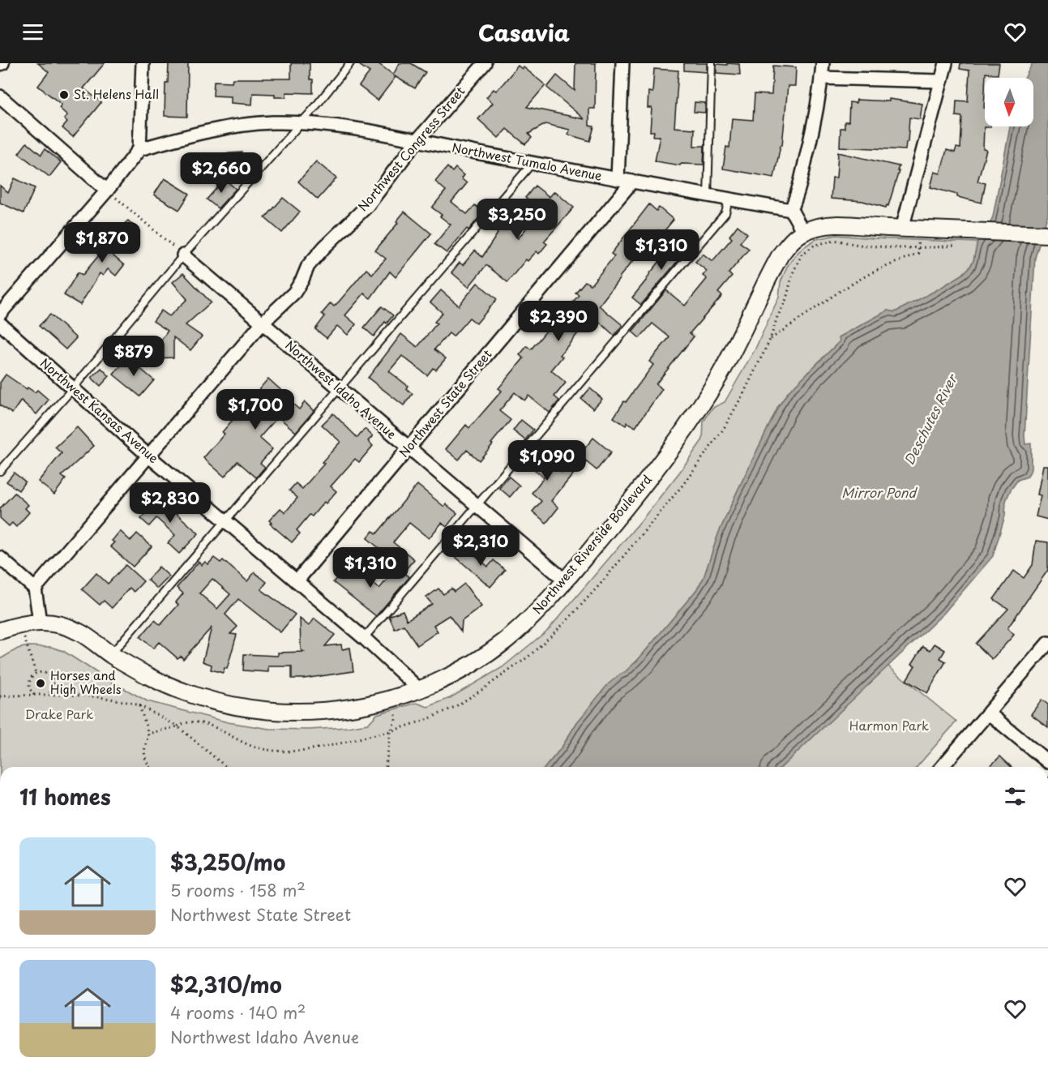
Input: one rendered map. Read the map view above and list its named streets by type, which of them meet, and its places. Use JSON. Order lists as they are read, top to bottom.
{
  "streets": {
    "street": [
      "Northwest Congress Street",
      "Northwest Tumalo Avenue",
      "Northwest Idaho Avenue",
      "Northwest State Street",
      "Northwest Kansas Avenue",
      "Northwest Riverside Boulevard"
    ]
  },
  "crossings": [
    ["Northwest Congress Street", "Northwest Tumalo Avenue"],
    ["Northwest Congress Street", "Northwest Idaho Avenue"],
    ["Northwest Congress Street", "Northwest Kansas Avenue"],
    ["Northwest Tumalo Avenue", "Northwest State Street"],
    ["Northwest Idaho Avenue", "Northwest State Street"],
    ["Northwest Idaho Avenue", "Northwest Riverside Boulevard"],
    ["Northwest State Street", "Northwest Kansas Avenue"],
    ["Northwest Kansas Avenue", "Northwest Riverside Boulevard"]
  ],
  "water": ["Deschutes River", "Mirror Pond"],
  "parks": ["Drake Park", "Harmon Park"],
  "places": ["St. Helens Hall", "Horses and High Wheels"],
  "north": "bottom",
  "page": {
    "header": "Casavia",
    "price": [
      "$2,660",
      "$3,250",
      "$1,870",
      "$1,310",
      "$2,390",
      "$879",
      "$1,700",
      "$1,090",
      "$2,830",
      "$2,310",
      "$1,310"
    ],
    "heading": "11 homes",
    "list": [
      {
        "name": "$3,250/mo",
        "note": "5 rooms · 158 m² · Northwest State Street"
      },
      {
        "name": "$2,310/mo",
        "note": "4 rooms · 140 m² · Northwest Idaho Avenue"
      }
    ]
  }
}
